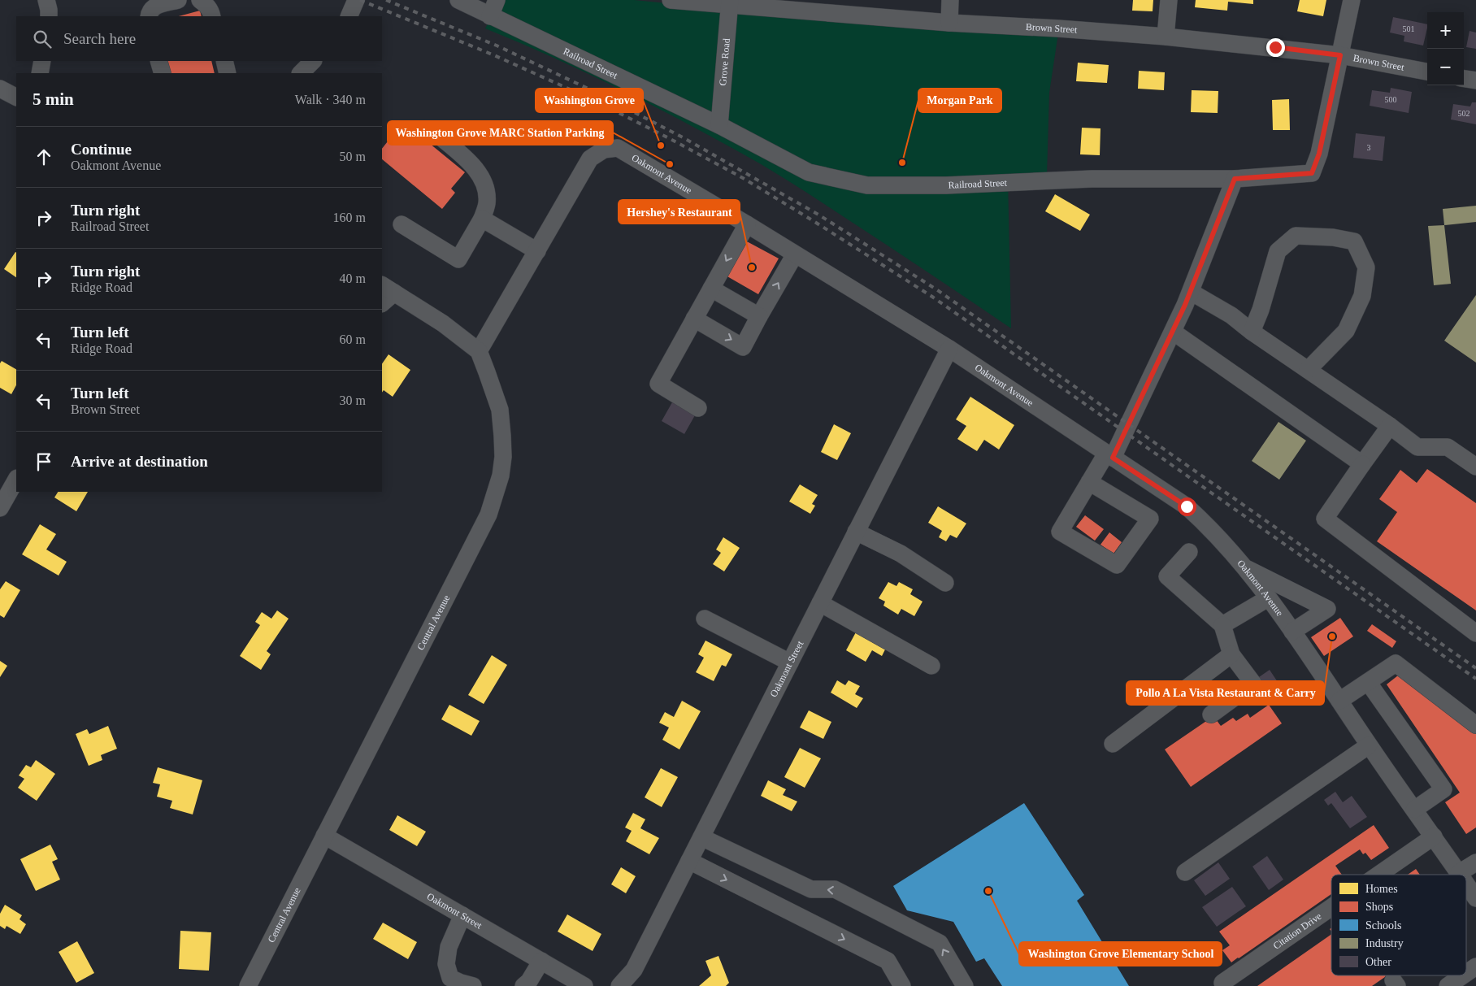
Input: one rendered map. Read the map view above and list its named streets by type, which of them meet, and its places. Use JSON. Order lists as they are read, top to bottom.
{
  "streets": {
    "street": [
      "Brown Street",
      "Grove Road",
      "Railroad Street",
      "Oakmont Avenue",
      "Central Avenue",
      "Oakmont Street",
      "Citation Drive"
    ]
  },
  "crossings": [
    ["Brown Street", "Grove Road"],
    ["Brown Street", "Railroad Street"],
    ["Grove Road", "Railroad Street"],
    ["Oakmont Avenue", "Central Avenue"],
    ["Oakmont Avenue", "Oakmont Street"],
    ["Oakmont Avenue", "Citation Drive"],
    ["Central Avenue", "Oakmont Street"]
  ],
  "places": [
    "Washington Grove",
    "Morgan Park",
    "Washington Grove MARC Station Parking",
    "Hershey's Restaurant",
    "Pollo A La Vista Restaurant & Carry",
    "Washington Grove Elementary School"
  ],
  "house_numbers": [
    "501",
    "500",
    "502",
    "3"
  ],
  "legend": [
    "Homes",
    "Shops",
    "Schools",
    "Industry",
    "Other"
  ],
  "page": {
    "map_buttons": ["+", "−"],
    "search": "Search here",
    "heading": ["5 min", "Walk · 340 m"],
    "list": [
      ["Continue", "Oakmont Avenue", "50 m"],
      ["Turn right", "Railroad Street", "160 m"],
      ["Turn right", "Ridge Road", "40 m"],
      ["Turn left", "Ridge Road", "60 m"],
      ["Turn left", "Brown Street", "30 m"],
      "Arrive at destination"
    ]
  }
}
